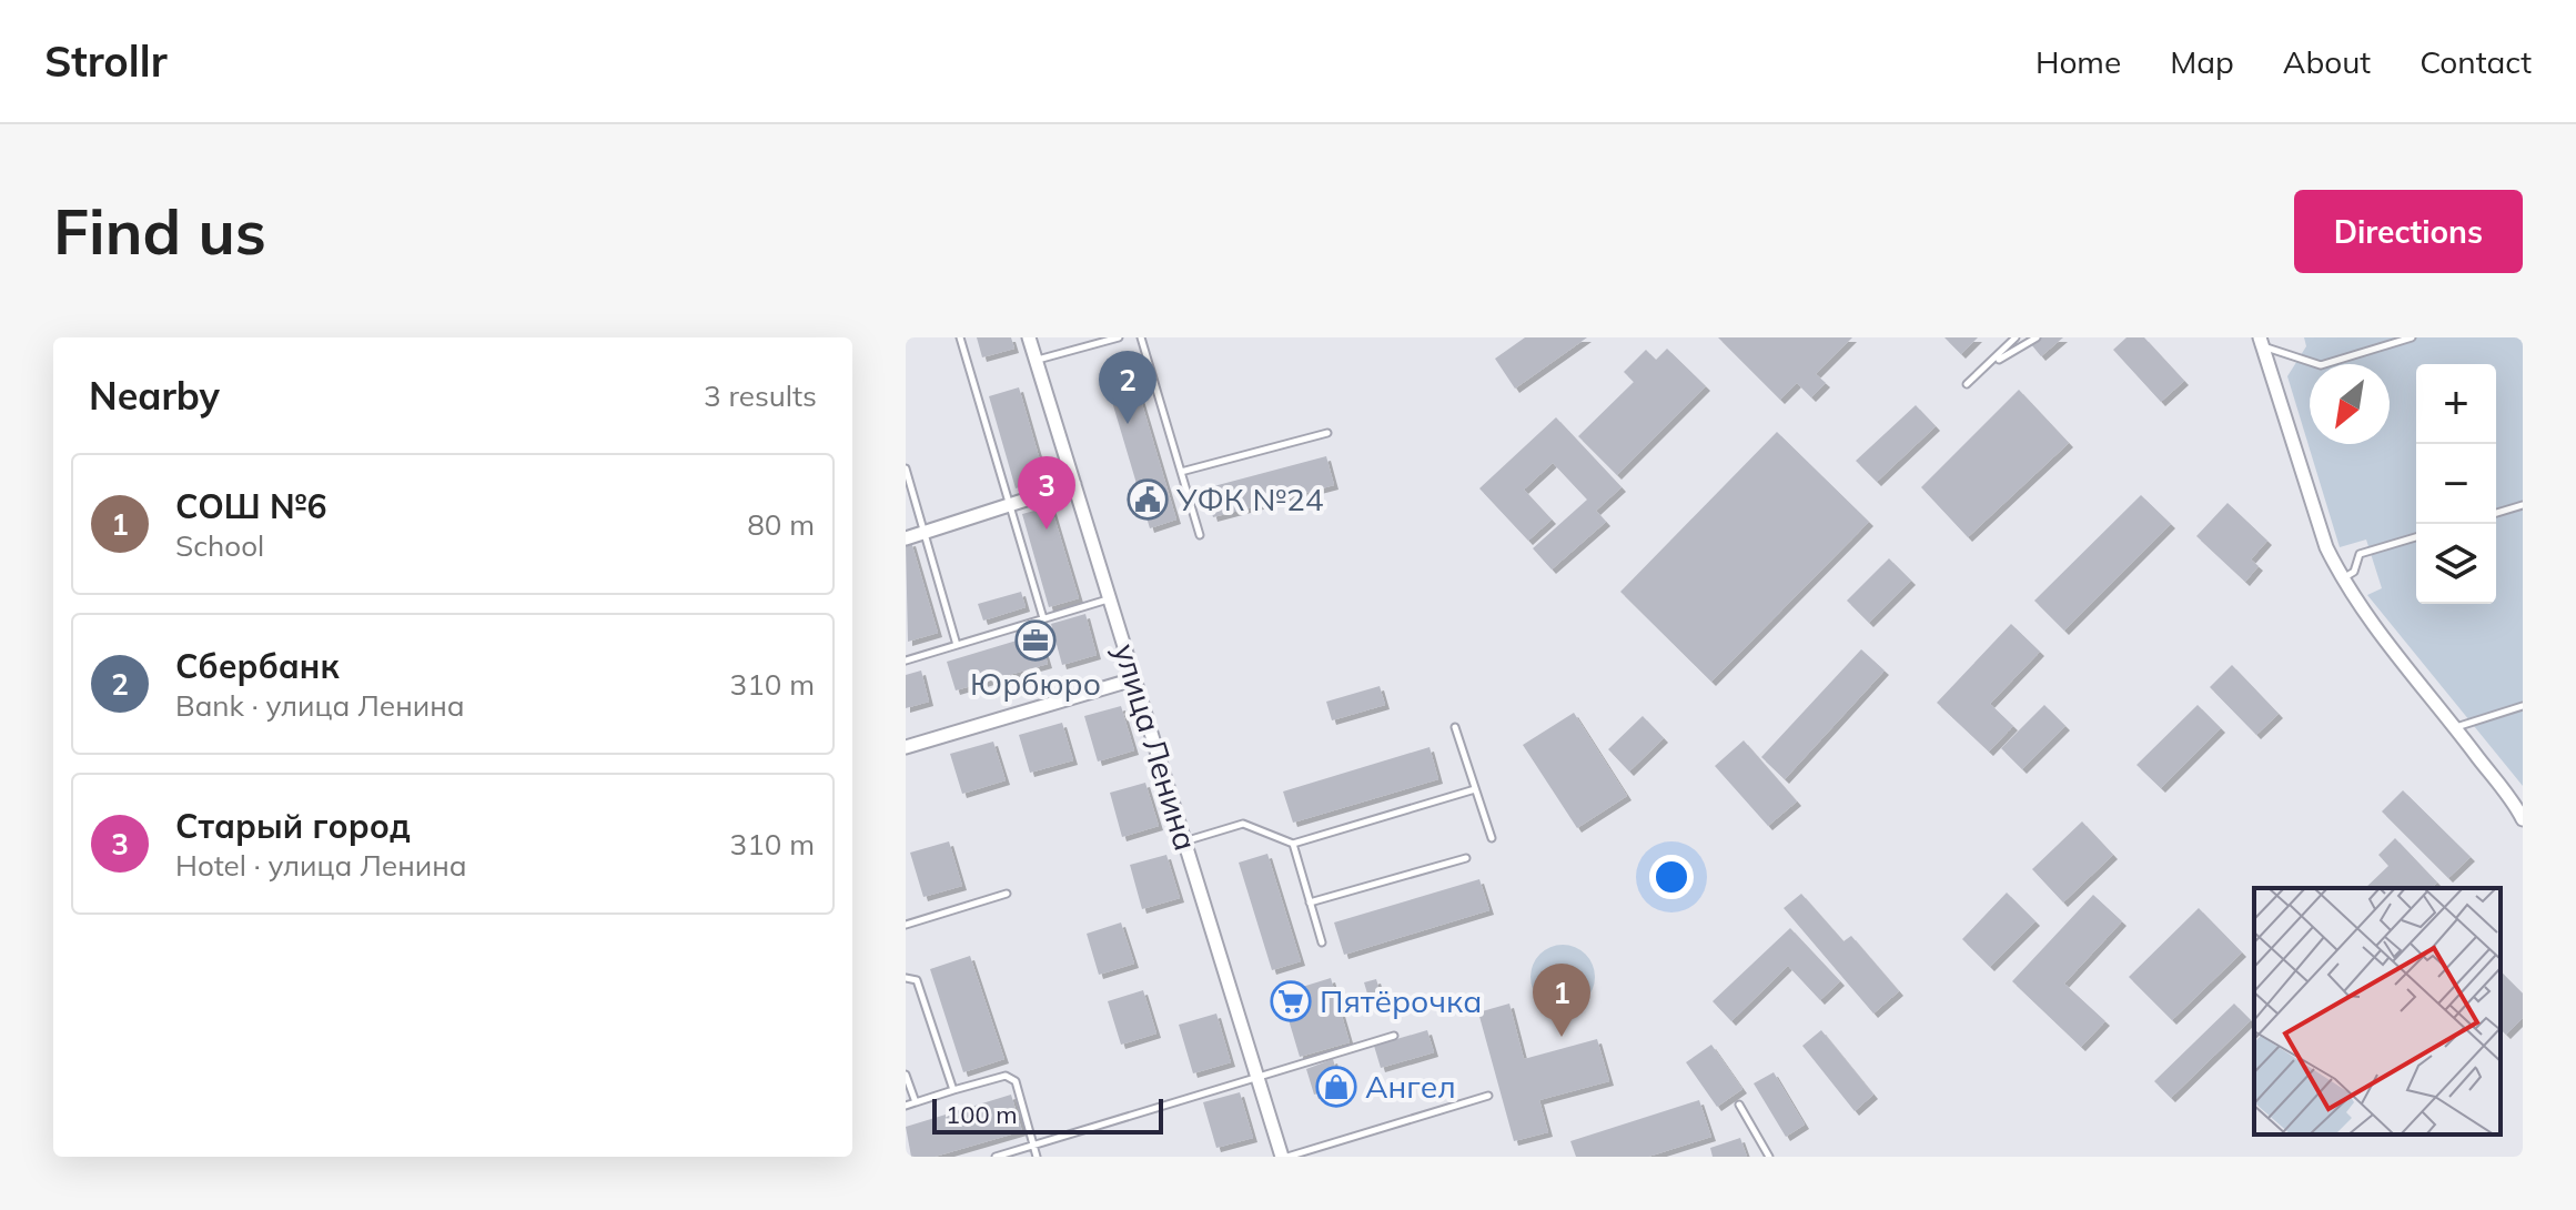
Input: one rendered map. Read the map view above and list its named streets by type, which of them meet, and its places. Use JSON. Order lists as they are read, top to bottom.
{
  "streets": {
    "street": ["улица Ленина"]
  },
  "places": {
    "public building": ["УФК №24"],
    "office": ["Юрбюро"],
    "supermarket": ["Пятёрочка"],
    "shop": ["Ангел"]
  },
  "scale_bar": "100 m",
  "north": "bottom left",
  "page": {
    "header": "Strollr",
    "nav": [
      "Home",
      "Map",
      "About",
      "Contact"
    ],
    "buttons": "Directions",
    "title": "Find us",
    "heading": ["Nearby", "3 results"],
    "pins": ["2", "3", "1"],
    "map_buttons": ["+", "−"],
    "list": [
      {
        "mark": "1",
        "name": "СОШ №6",
        "note": "School",
        "value": "80 m"
      },
      {
        "mark": "2",
        "name": "Сбербанк",
        "note": "Bank · улица Ленина",
        "value": "310 m"
      },
      {
        "mark": "3",
        "name": "Старый город",
        "note": "Hotel · улица Ленина",
        "value": "310 m"
      }
    ],
    "scale": "100 m"
  }
}
